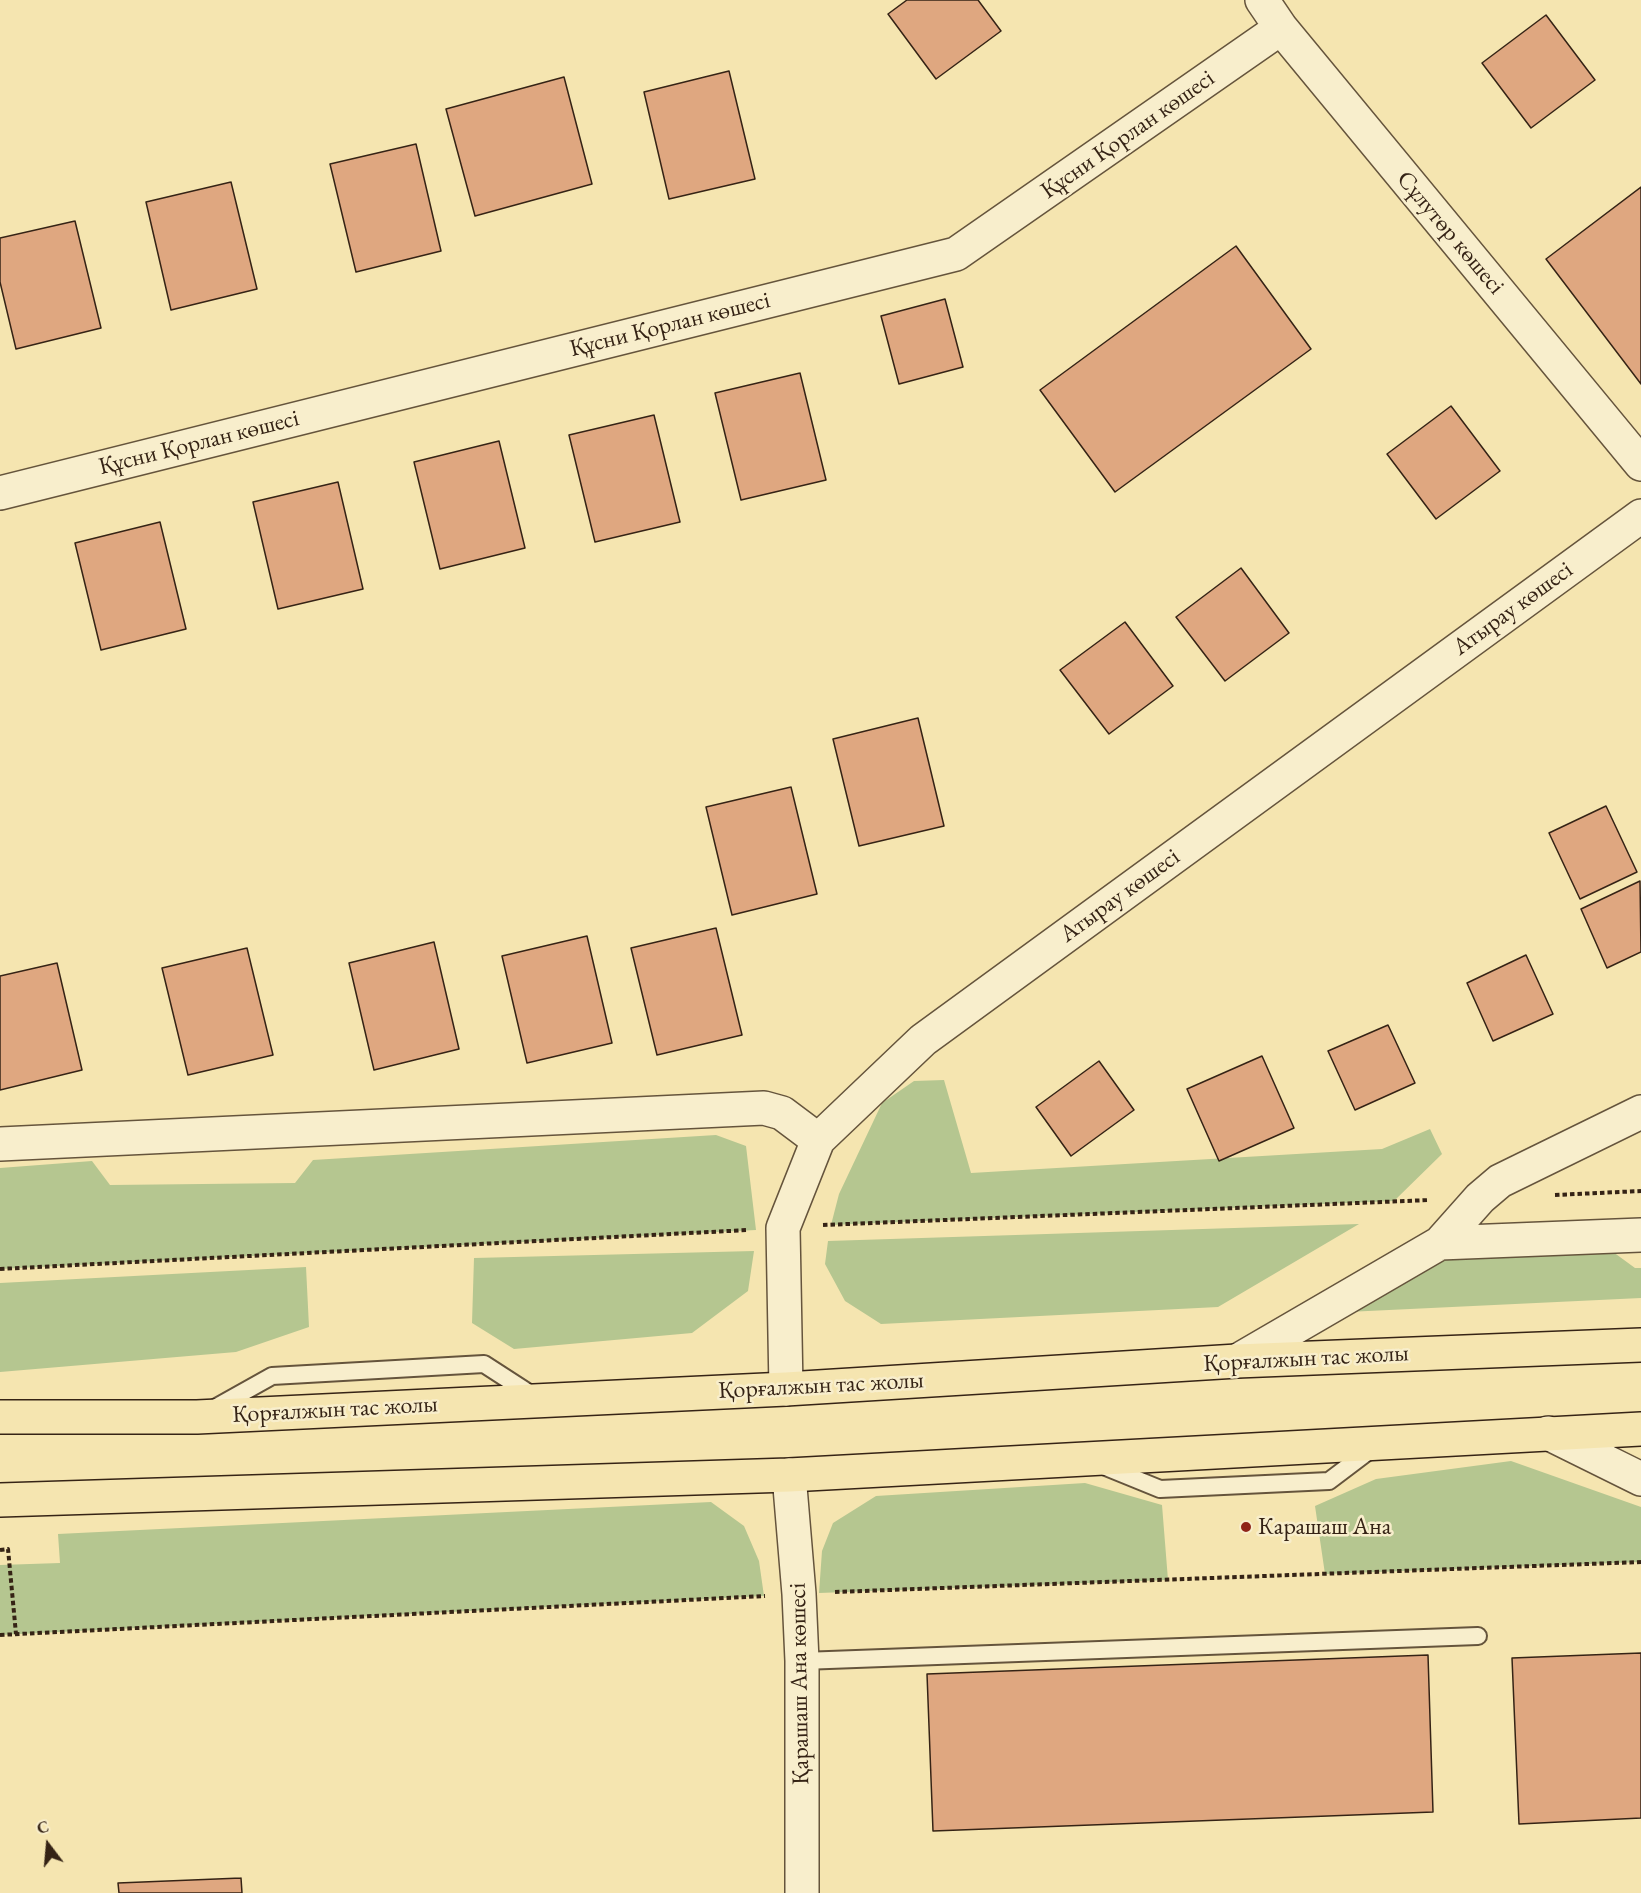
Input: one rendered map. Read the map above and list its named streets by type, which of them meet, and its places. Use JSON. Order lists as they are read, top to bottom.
{
  "streets": {
    "main road": ["Қорғалжын тас жолы"],
    "street": [
      "Құсни Қорлан көшесі",
      "Сұлутөр көшесі",
      "Атырау көшесі",
      "Қарашаш Ана көшесі"
    ]
  },
  "crossings": [
    ["Құсни Қорлан көшесі", "Сұлутөр көшесі"],
    ["Атырау көшесі", "Қорғалжын тас жолы"]
  ],
  "places": ["Карашаш Ана"],
  "north": "top"
}
